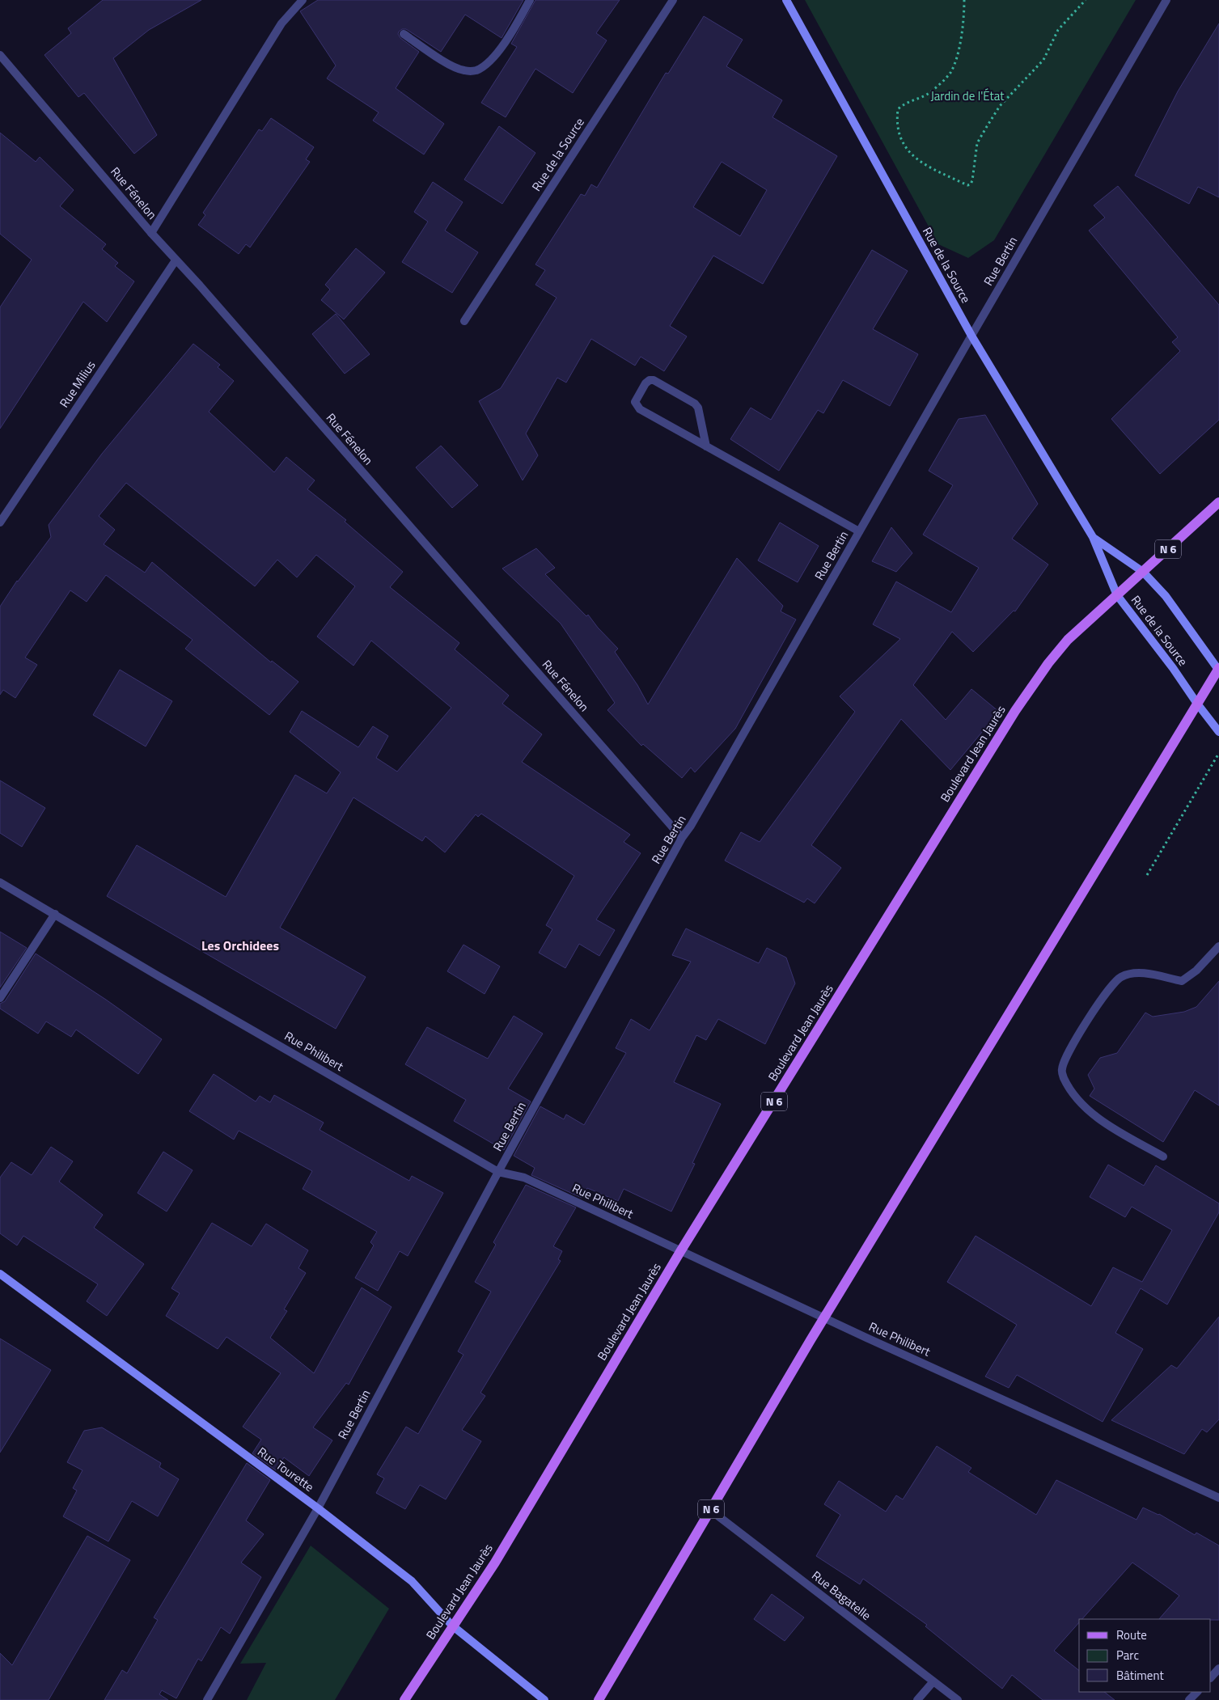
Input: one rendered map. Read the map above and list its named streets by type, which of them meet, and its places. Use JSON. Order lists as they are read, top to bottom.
{
  "streets": {
    "main road": [
      "Rue de la Source",
      "N 6",
      "Boulevard Jean Jaurès",
      "Rue Tourette"
    ],
    "street": [
      "Rue Fénelon",
      "Rue Bertin",
      "Rue Milius",
      "Rue Philibert",
      "Rue Bagatelle"
    ]
  },
  "crossings": [
    ["Rue de la Source", "Rue Bertin"],
    ["Rue de la Source", "N 6"],
    ["Rue de la Source", "Boulevard Jean Jaurès"],
    ["Rue Fénelon", "Rue Bertin"],
    ["Rue Fénelon", "Rue Milius"],
    ["Rue Bertin", "Rue Philibert"],
    ["Rue Bertin", "Rue Tourette"],
    ["N 6", "Rue Philibert"],
    ["N 6", "Rue Bagatelle"],
    ["Boulevard Jean Jaurès", "Rue Philibert"],
    ["Boulevard Jean Jaurès", "Rue Tourette"]
  ],
  "districts": ["Les Orchidees"],
  "parks": ["Jardin de l'État"],
  "legend": ["Route", "Parc", "Bâtiment"]
}
